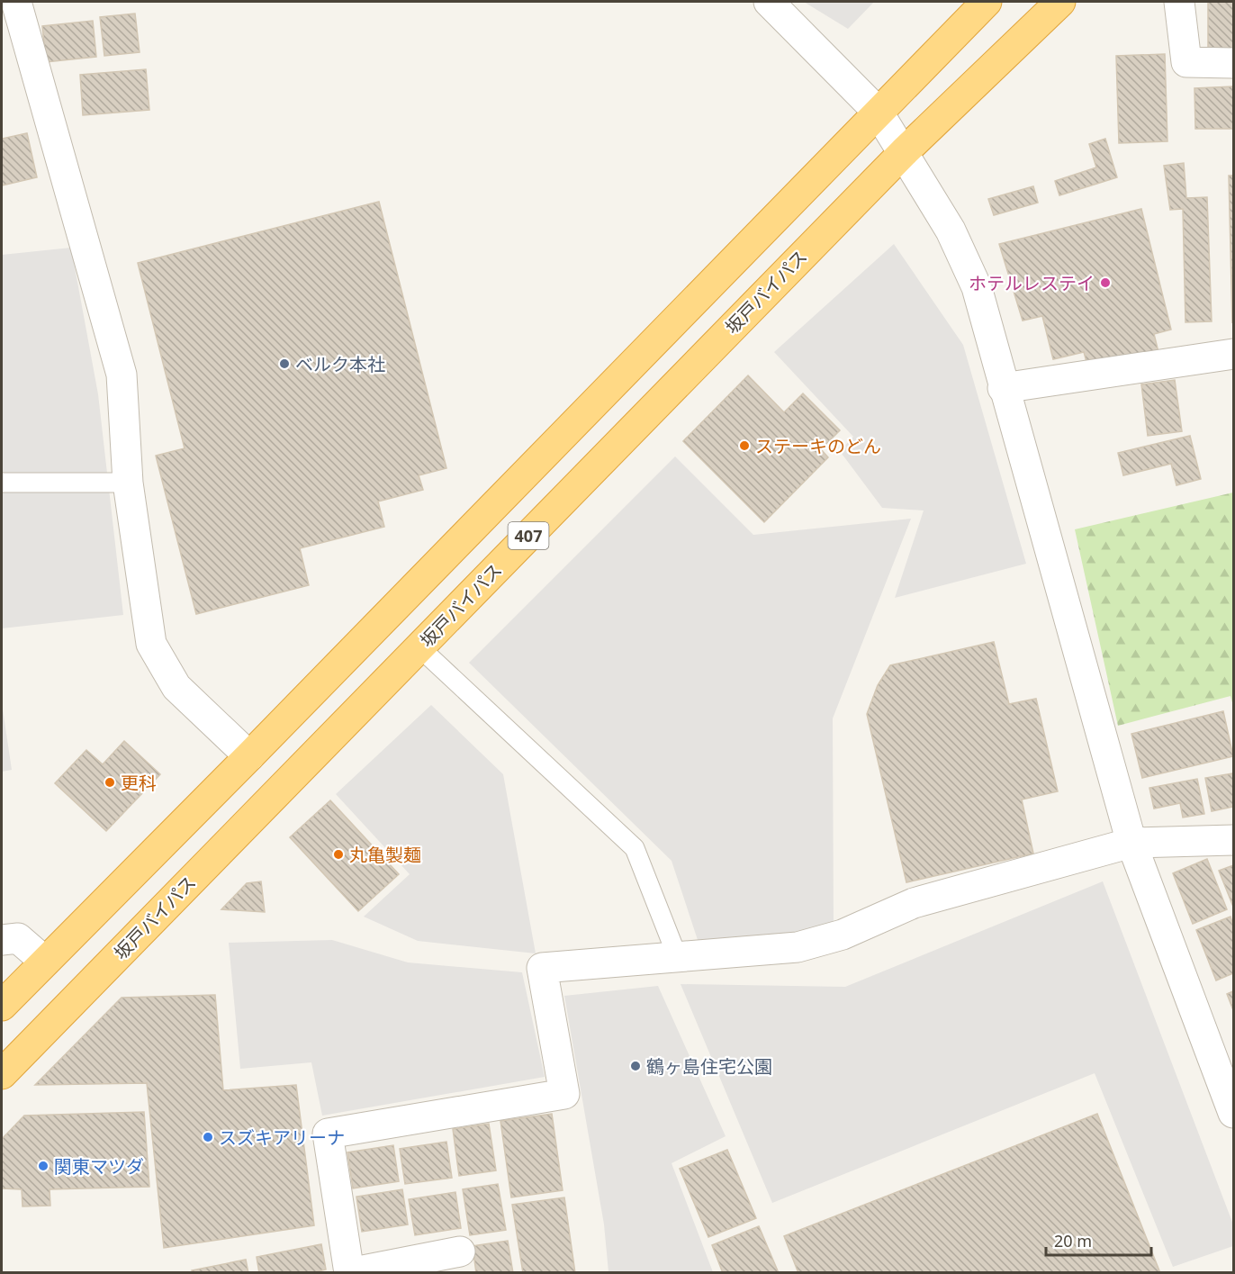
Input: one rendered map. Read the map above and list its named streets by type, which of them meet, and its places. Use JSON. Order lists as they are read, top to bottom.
{
  "streets": {
    "highway": ["坂戸バイパス", "407"]
  },
  "places": [
    "ホテルレステイ",
    "ベルク本社",
    "ステーキのどん",
    "更科",
    "丸亀製麺",
    "鶴ヶ島住宅公園",
    "スズキアリーナ",
    "関東マツダ"
  ],
  "scale_bar": "20 m"
}
